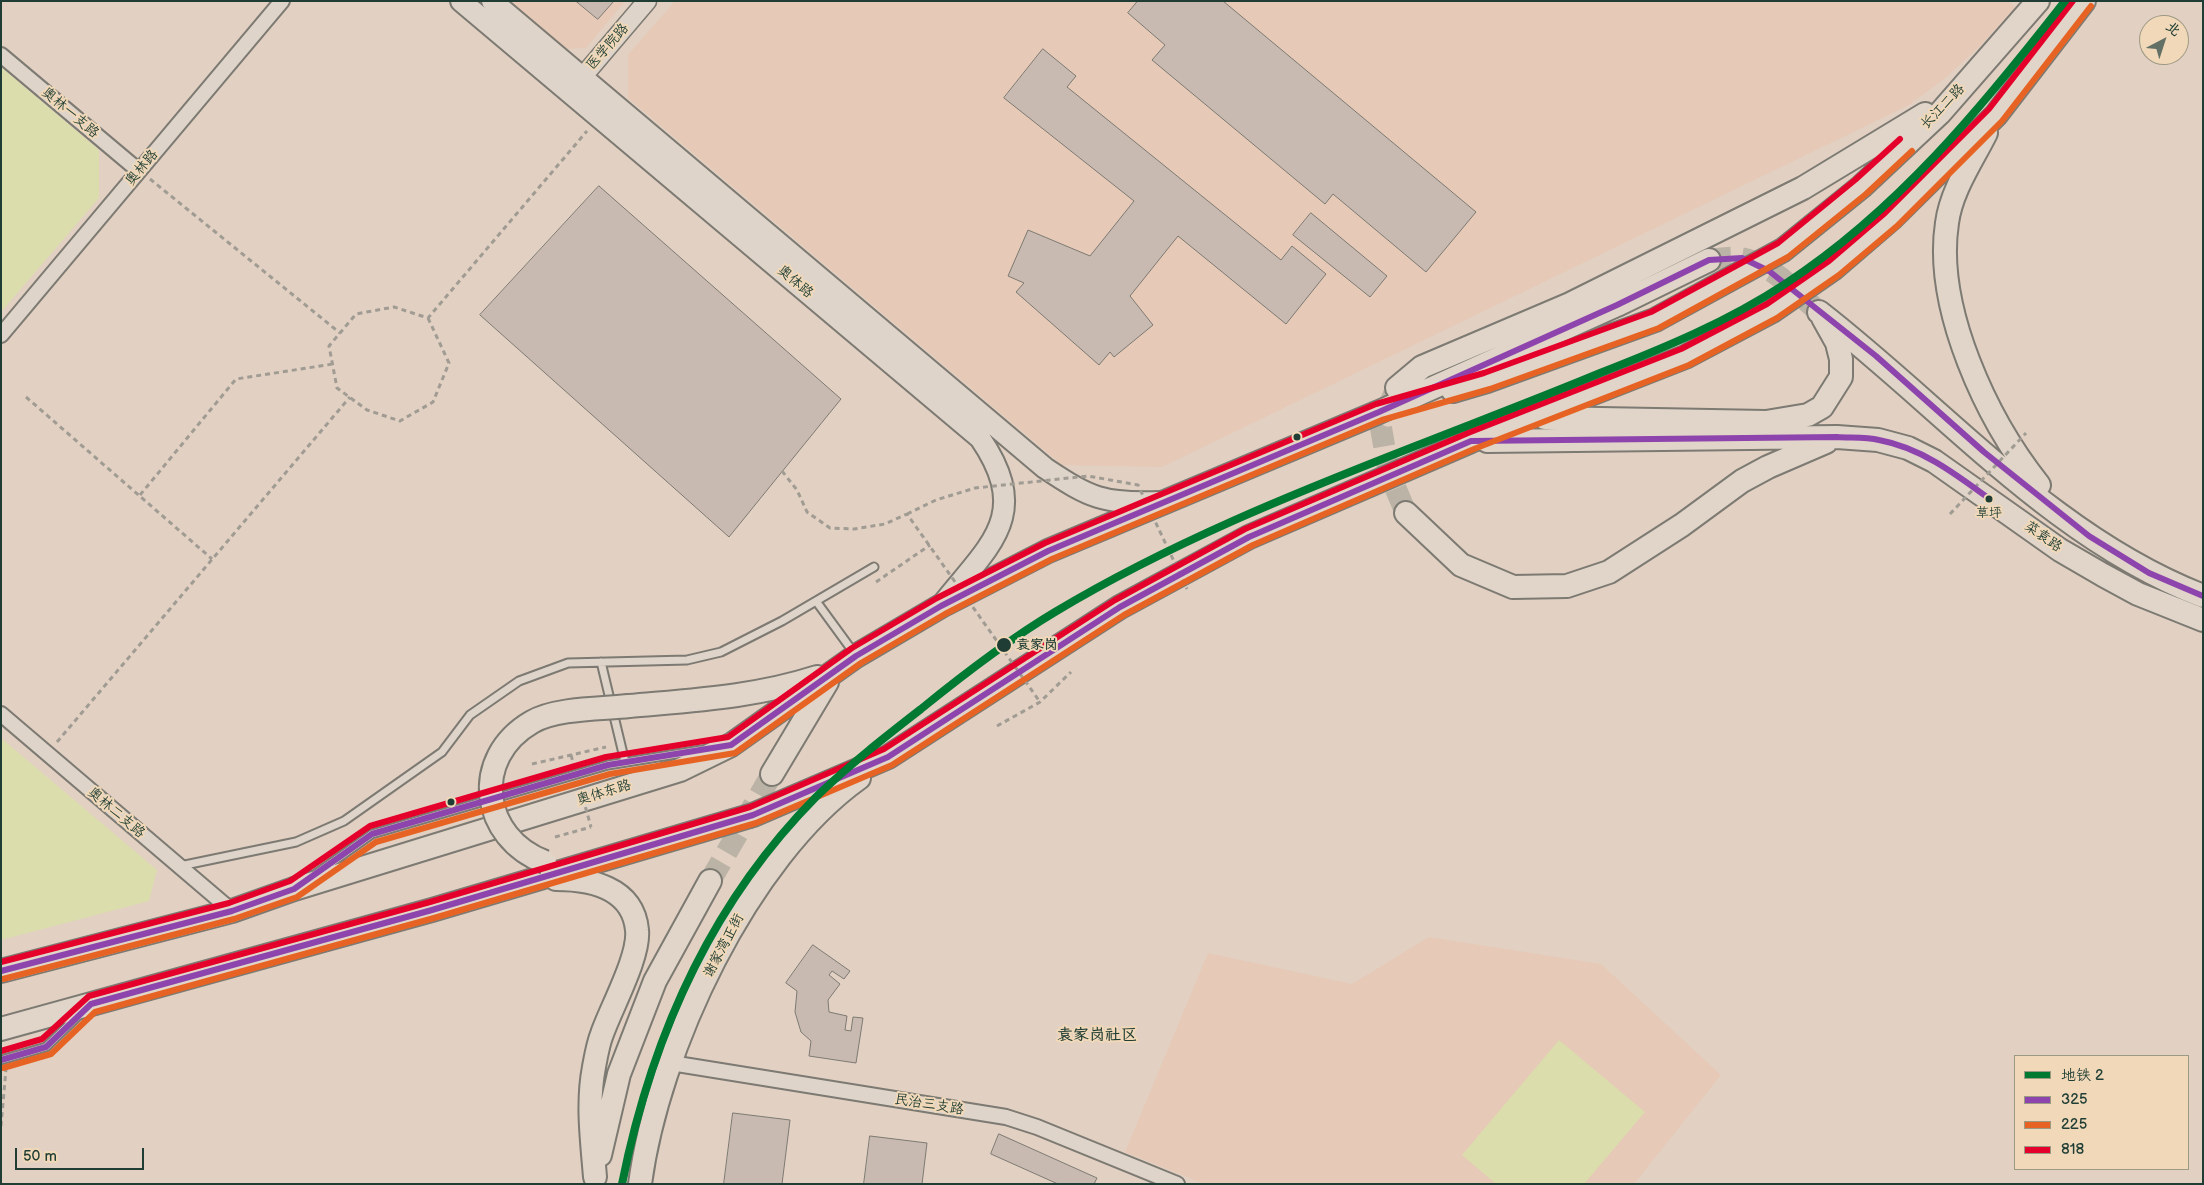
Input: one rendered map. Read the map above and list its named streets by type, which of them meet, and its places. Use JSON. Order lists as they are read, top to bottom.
{
  "streets": {
    "main road": [
      "长江二路",
      "奥体路",
      "菜袁路",
      "奥体东路",
      "谢家湾正街"
    ],
    "street": [
      "医学院路",
      "奥林一支路",
      "奥林路",
      "奥林二支路",
      "民治三支路"
    ]
  },
  "crossings": [
    ["医学院路", "奥体路"],
    ["长江二路", "奥体东路"],
    ["奥林一支路", "奥林路"],
    ["奥体路", "奥体东路"],
    ["奥体东路", "奥林二支路"],
    ["谢家湾正街", "民治三支路"]
  ],
  "districts": ["袁家岗社区"],
  "places": ["草坪", "袁家岗"],
  "lines": [
    "metro line 2",
    "transit line 818",
    "transit line 225",
    "transit line 325"
  ],
  "legend": [
    "地铁 2",
    "325",
    "225",
    "818"
  ],
  "scale_bar": "50 m",
  "north": "top right"
}
